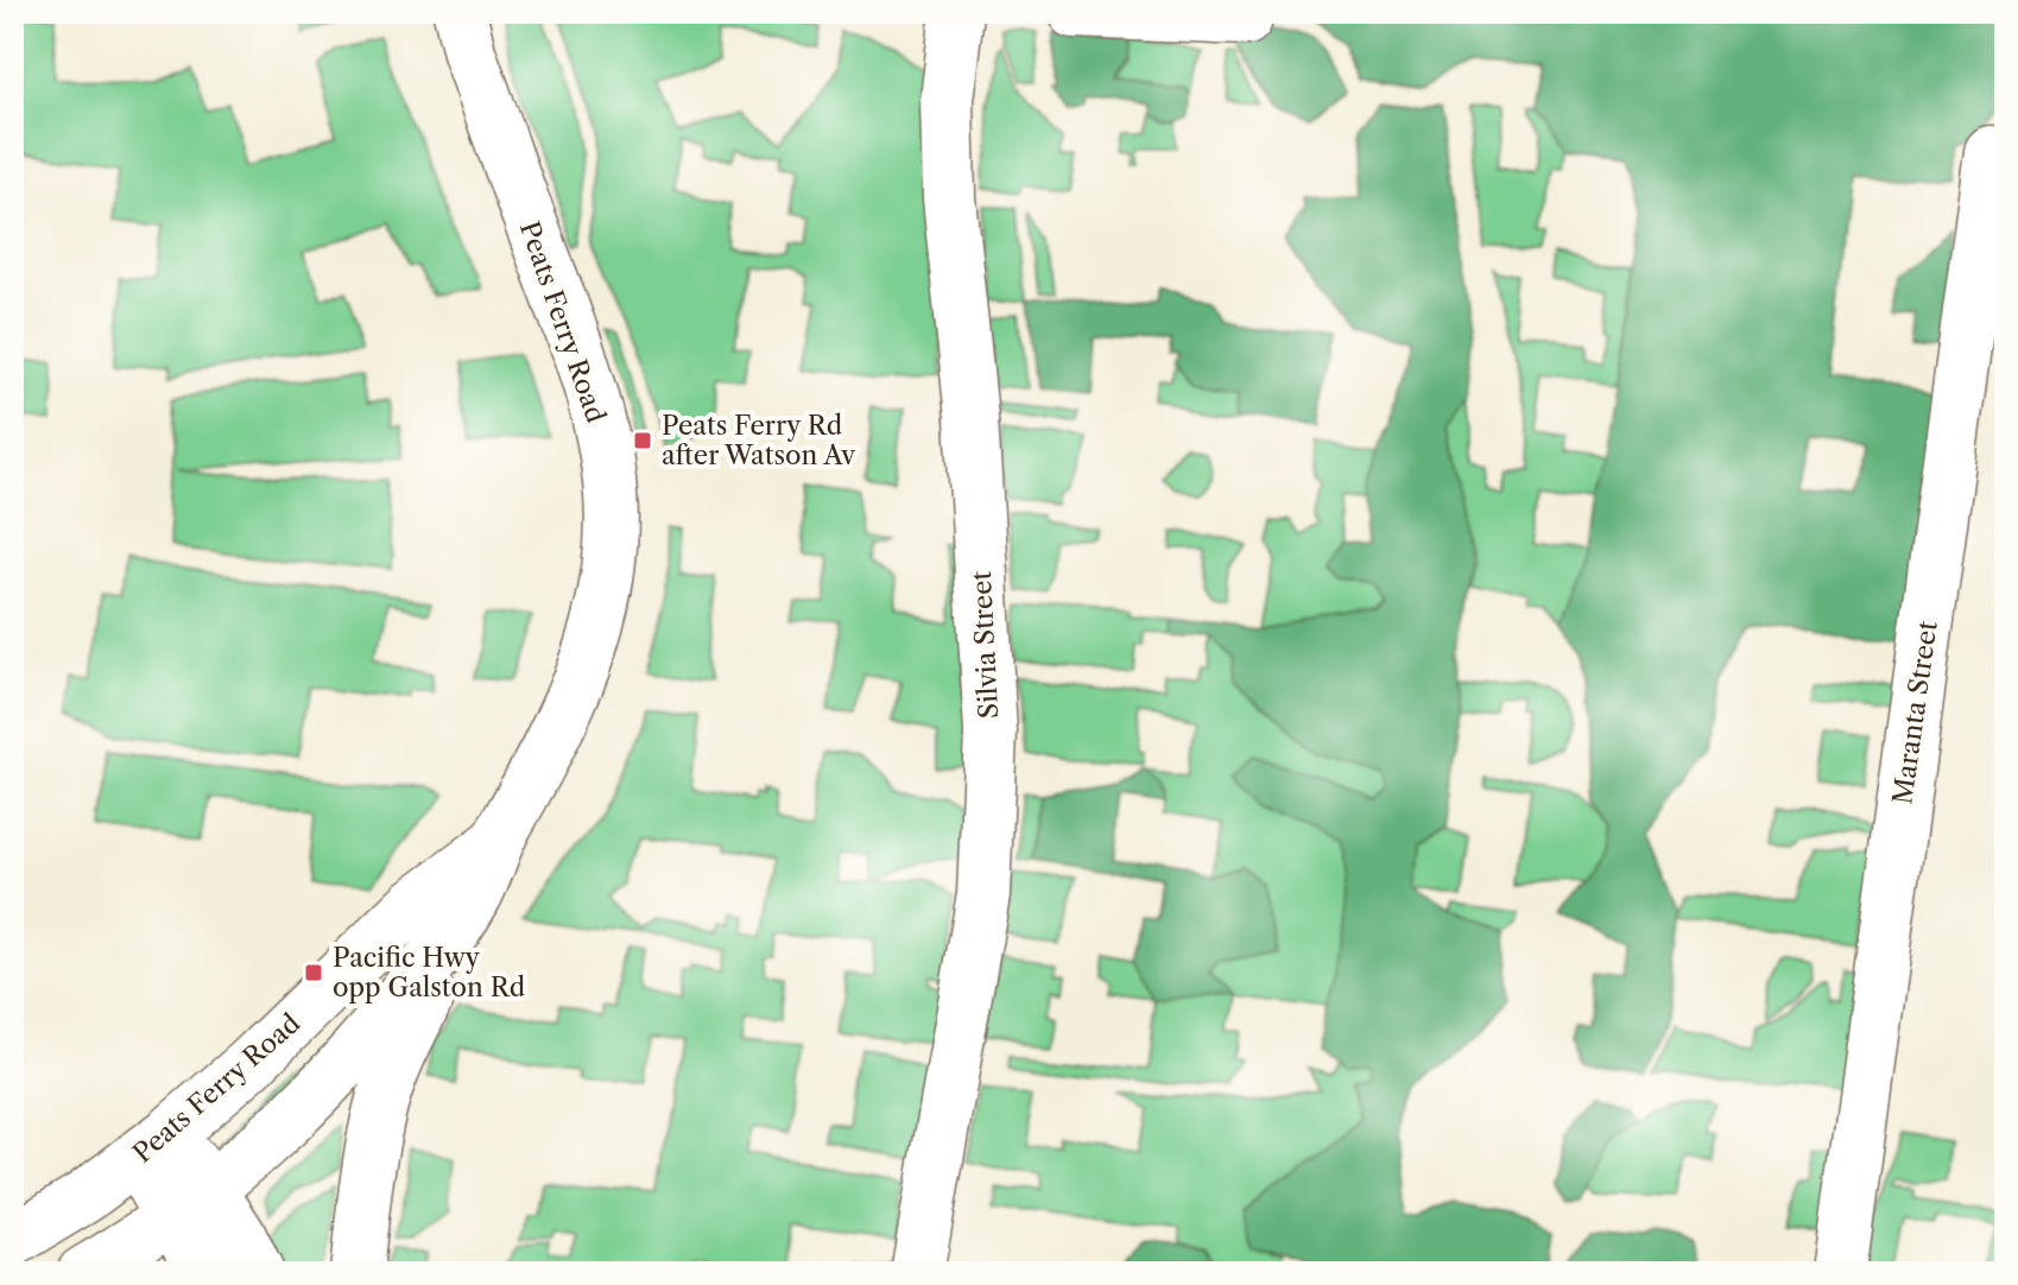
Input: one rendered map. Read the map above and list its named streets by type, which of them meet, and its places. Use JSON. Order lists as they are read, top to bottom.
{
  "streets": {
    "main road": ["Peats Ferry Road", "Silvia Street", "Maranta Street"]
  },
  "places": {
    "transit": ["Peats Ferry Rd after Watson Av", "Pacific Hwy opp Galston Rd"]
  }
}
